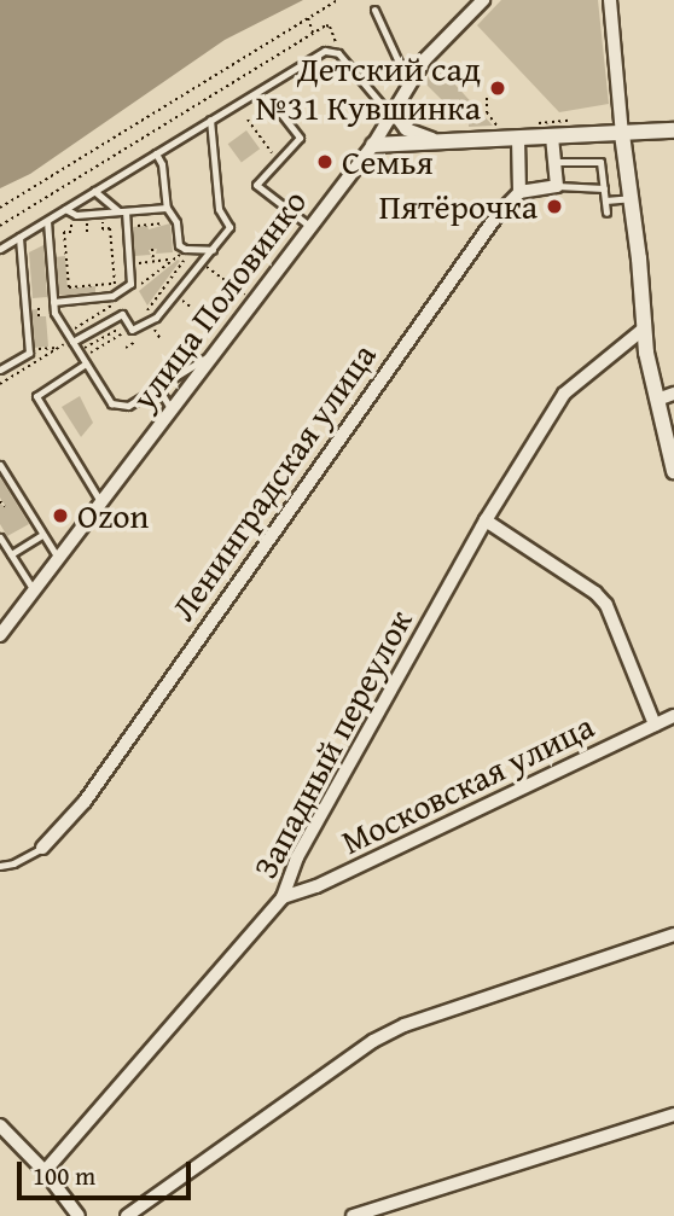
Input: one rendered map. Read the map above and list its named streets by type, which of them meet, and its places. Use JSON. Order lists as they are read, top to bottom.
{
  "streets": {
    "street": [
      "улица Половинко",
      "Ленинградская улица",
      "Западный переулок",
      "Московская улица"
    ]
  },
  "crossings": [
    ["Западный переулок", "Московская улица"]
  ],
  "places": [
    "Детский сад №31 Кувшинка",
    "Семья",
    "Пятёрочка",
    "Ozon"
  ],
  "scale_bar": "100 m"
}
